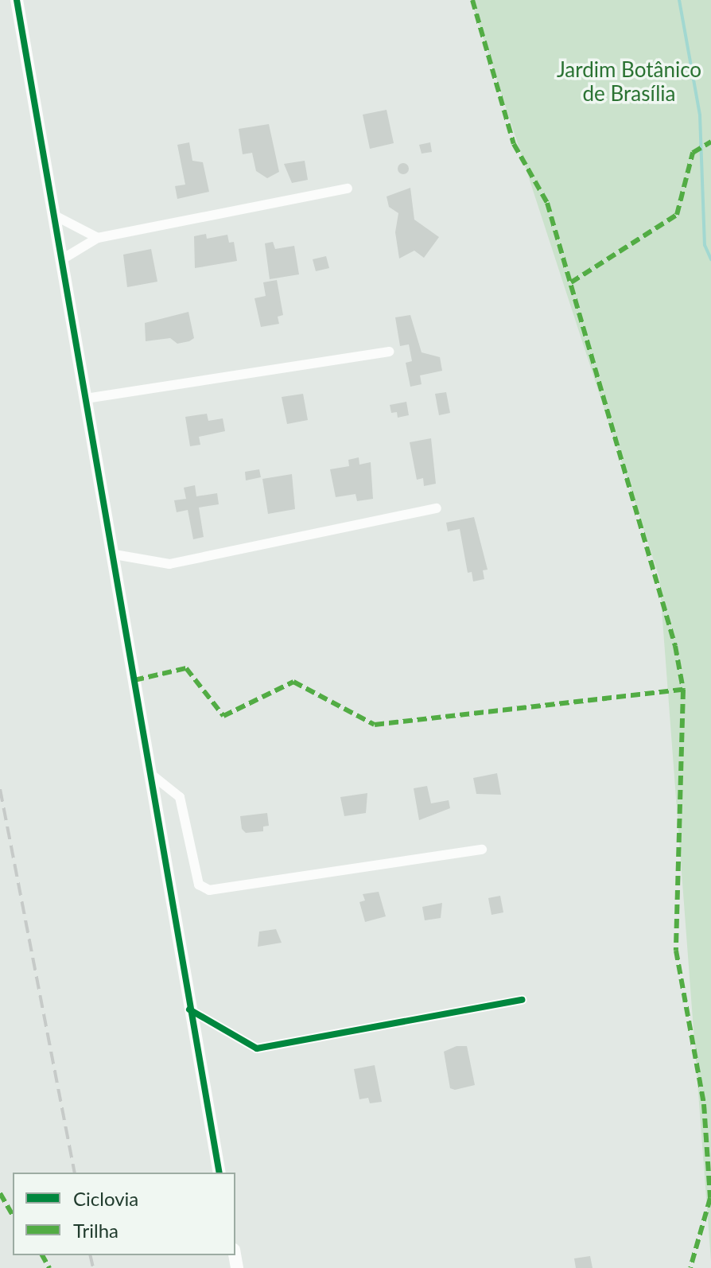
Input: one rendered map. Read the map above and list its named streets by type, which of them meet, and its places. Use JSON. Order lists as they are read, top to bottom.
{
  "parks": ["Jardim Botânico de Brasília"],
  "legend": ["Ciclovia", "Trilha"]
}
